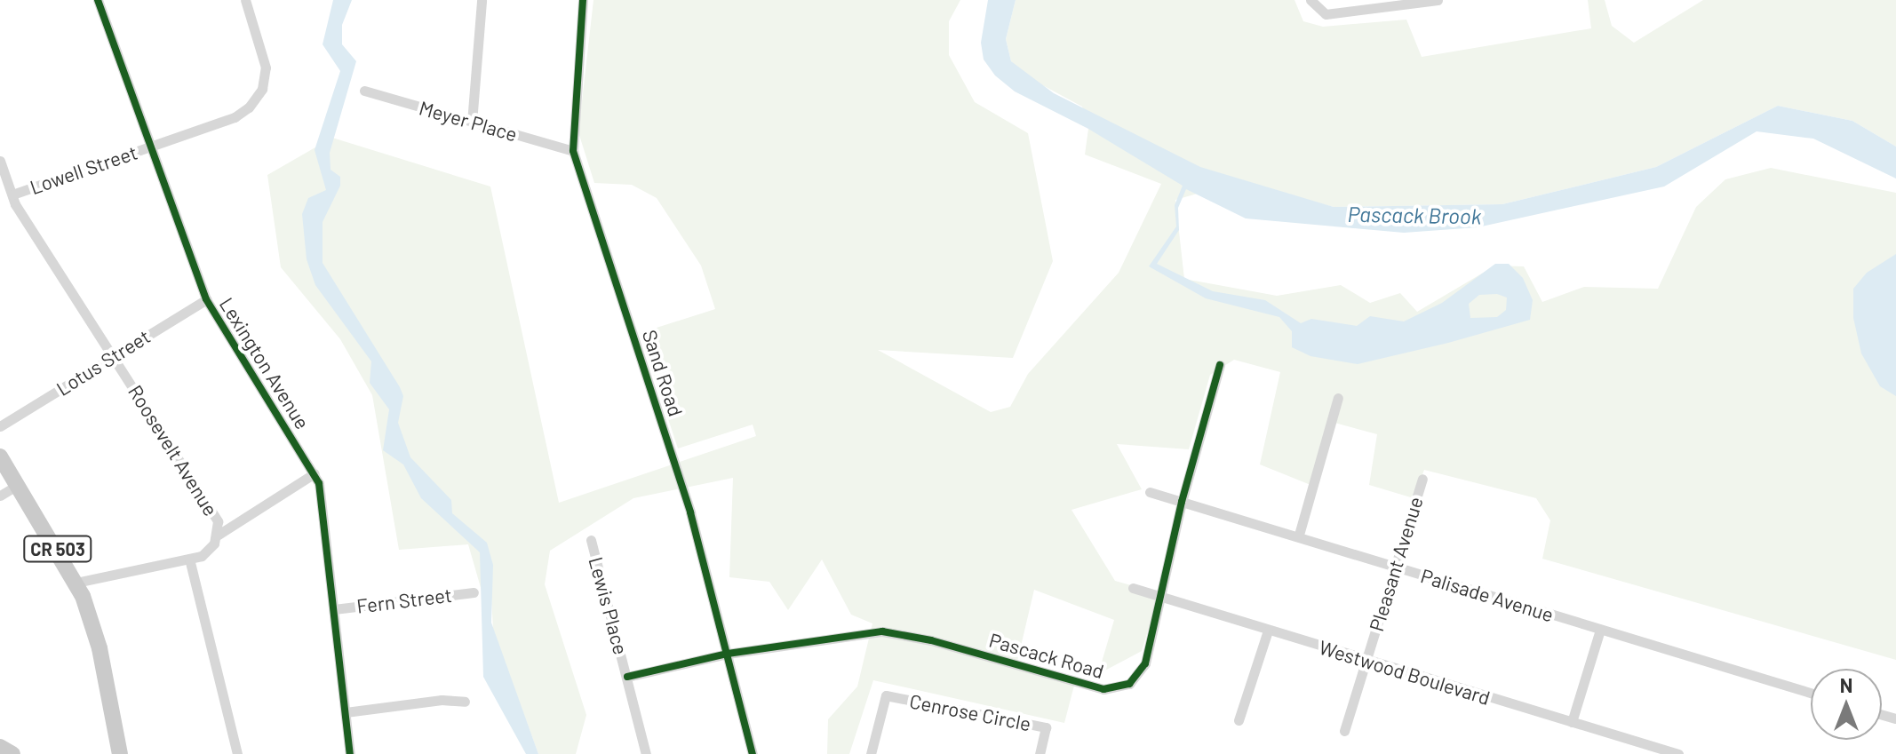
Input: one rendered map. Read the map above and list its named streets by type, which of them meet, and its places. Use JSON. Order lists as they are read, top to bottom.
{
  "streets": {
    "main road": ["CR 503"],
    "street": [
      "Meyer Place",
      "Lowell Street",
      "Lotus Street",
      "Lexington Avenue",
      "Sand Road",
      "Roosevelt Avenue",
      "Pleasant Avenue",
      "Palisade Avenue",
      "Fern Street",
      "Lewis Place",
      "Pascack Road",
      "Westwood Boulevard",
      "Cenrose Circle"
    ]
  },
  "crossings": [
    ["Meyer Place", "Sand Road"],
    ["Lowell Street", "Lexington Avenue"],
    ["Lowell Street", "Roosevelt Avenue"],
    ["Lotus Street", "Lexington Avenue"],
    ["Lotus Street", "Roosevelt Avenue"],
    ["Lexington Avenue", "Fern Street"],
    ["Sand Road", "Pascack Road"],
    ["Pleasant Avenue", "Palisade Avenue"],
    ["Pleasant Avenue", "Westwood Boulevard"],
    ["Palisade Avenue", "Pascack Road"],
    ["Lewis Place", "Pascack Road"],
    ["Pascack Road", "Westwood Boulevard"]
  ],
  "water": ["Pascack Brook"],
  "north": "top"
}
